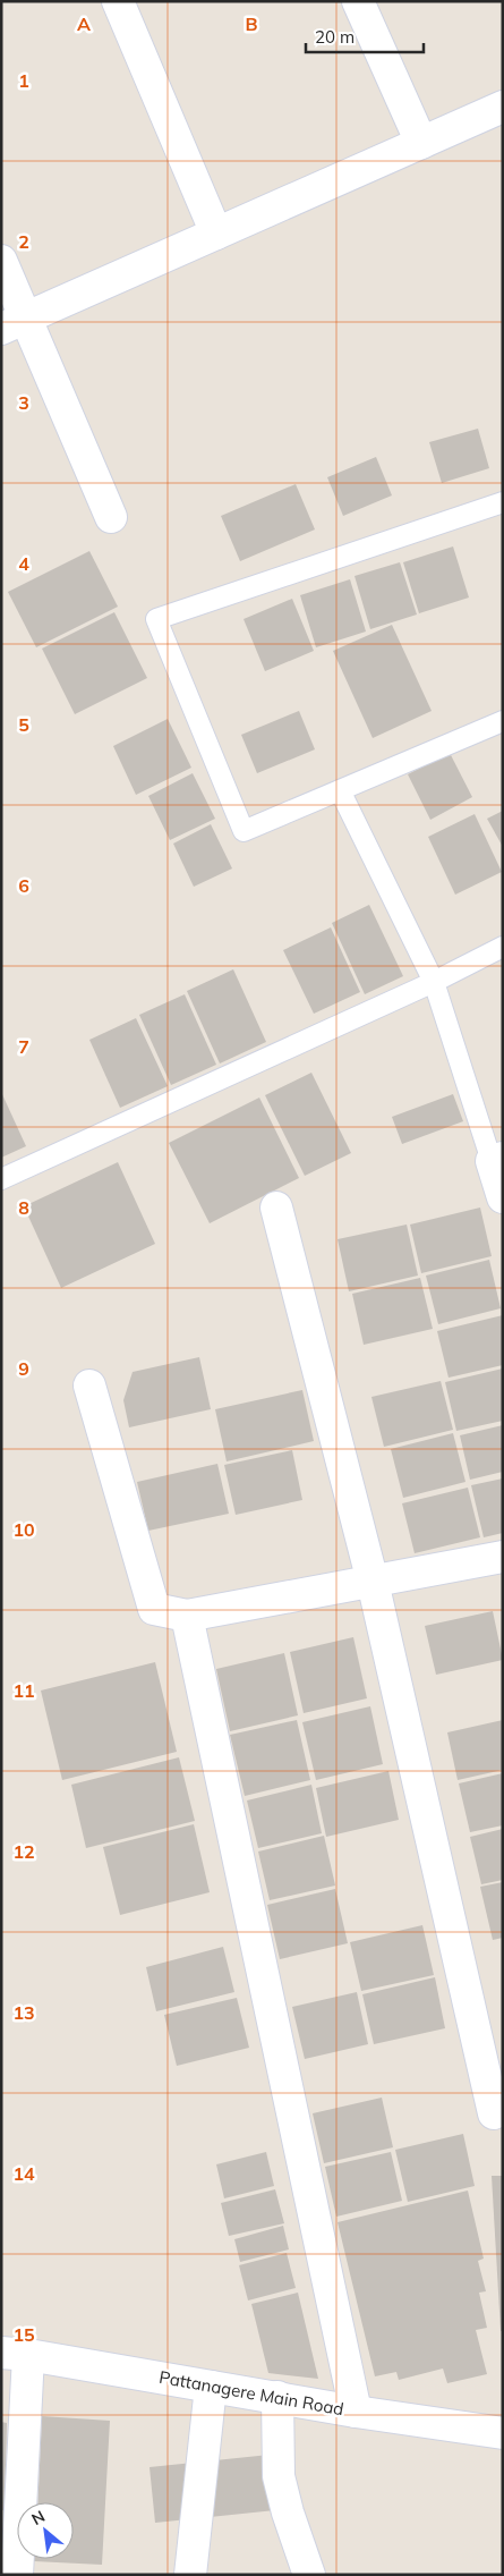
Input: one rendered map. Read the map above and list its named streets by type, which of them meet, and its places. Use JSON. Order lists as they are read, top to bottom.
{
  "streets": {
    "street": ["Pattanagere Main Road"]
  },
  "scale_bar": "20 m",
  "north": "top left",
  "grid": {
    "columns": ["A", "B"],
    "rows": [
      "1",
      "2",
      "3",
      "4",
      "5",
      "6",
      "7",
      "8",
      "9",
      "10",
      "11",
      "12",
      "13",
      "14",
      "15"
    ]
  }
}
